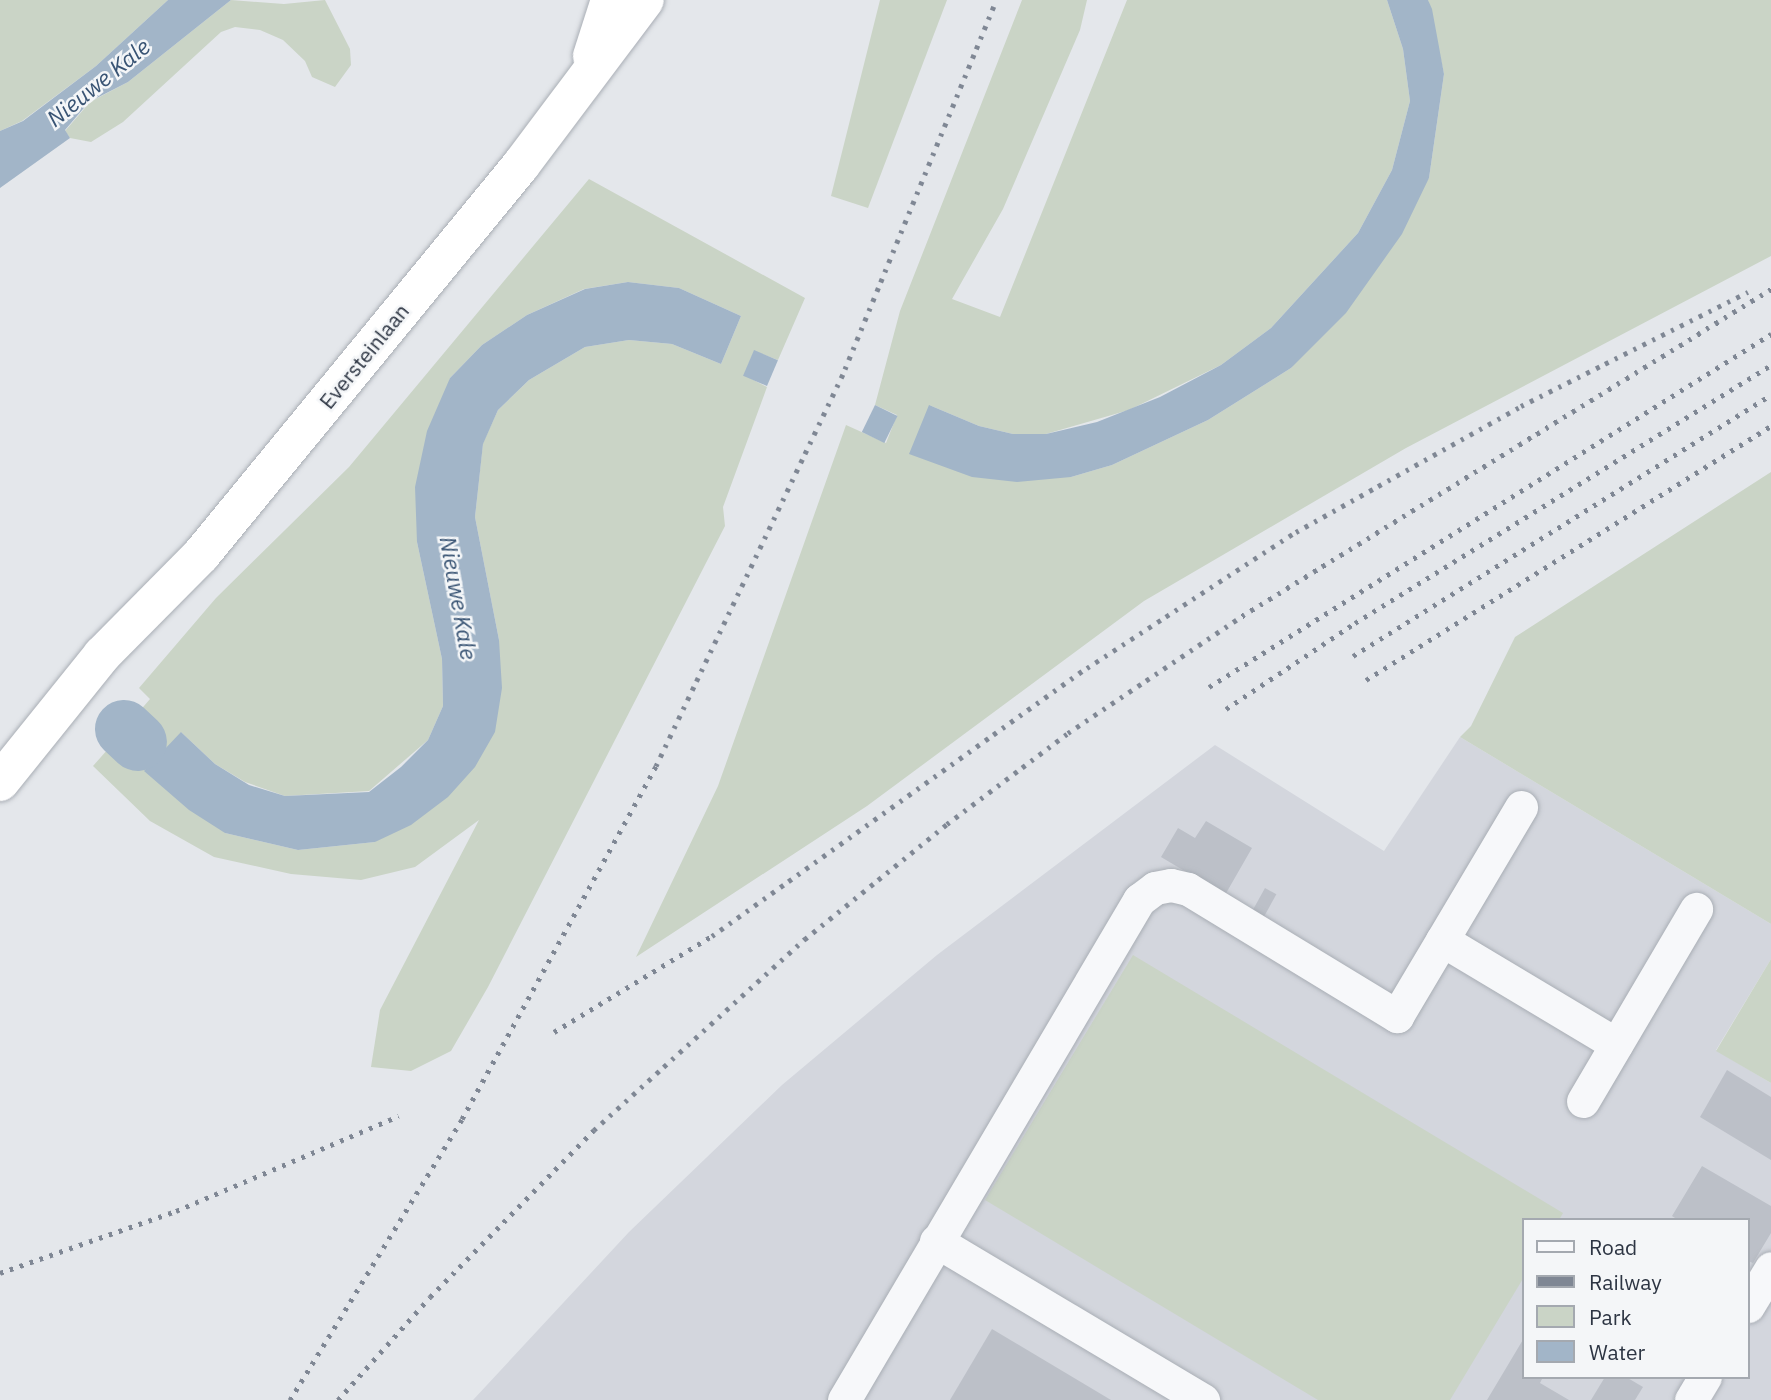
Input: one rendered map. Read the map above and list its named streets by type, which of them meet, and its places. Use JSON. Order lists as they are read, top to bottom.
{
  "streets": {
    "highway": ["Eversteinlaan"]
  },
  "water": ["Nieuwe Kale"],
  "legend": [
    "Road",
    "Railway",
    "Park",
    "Water"
  ]
}
